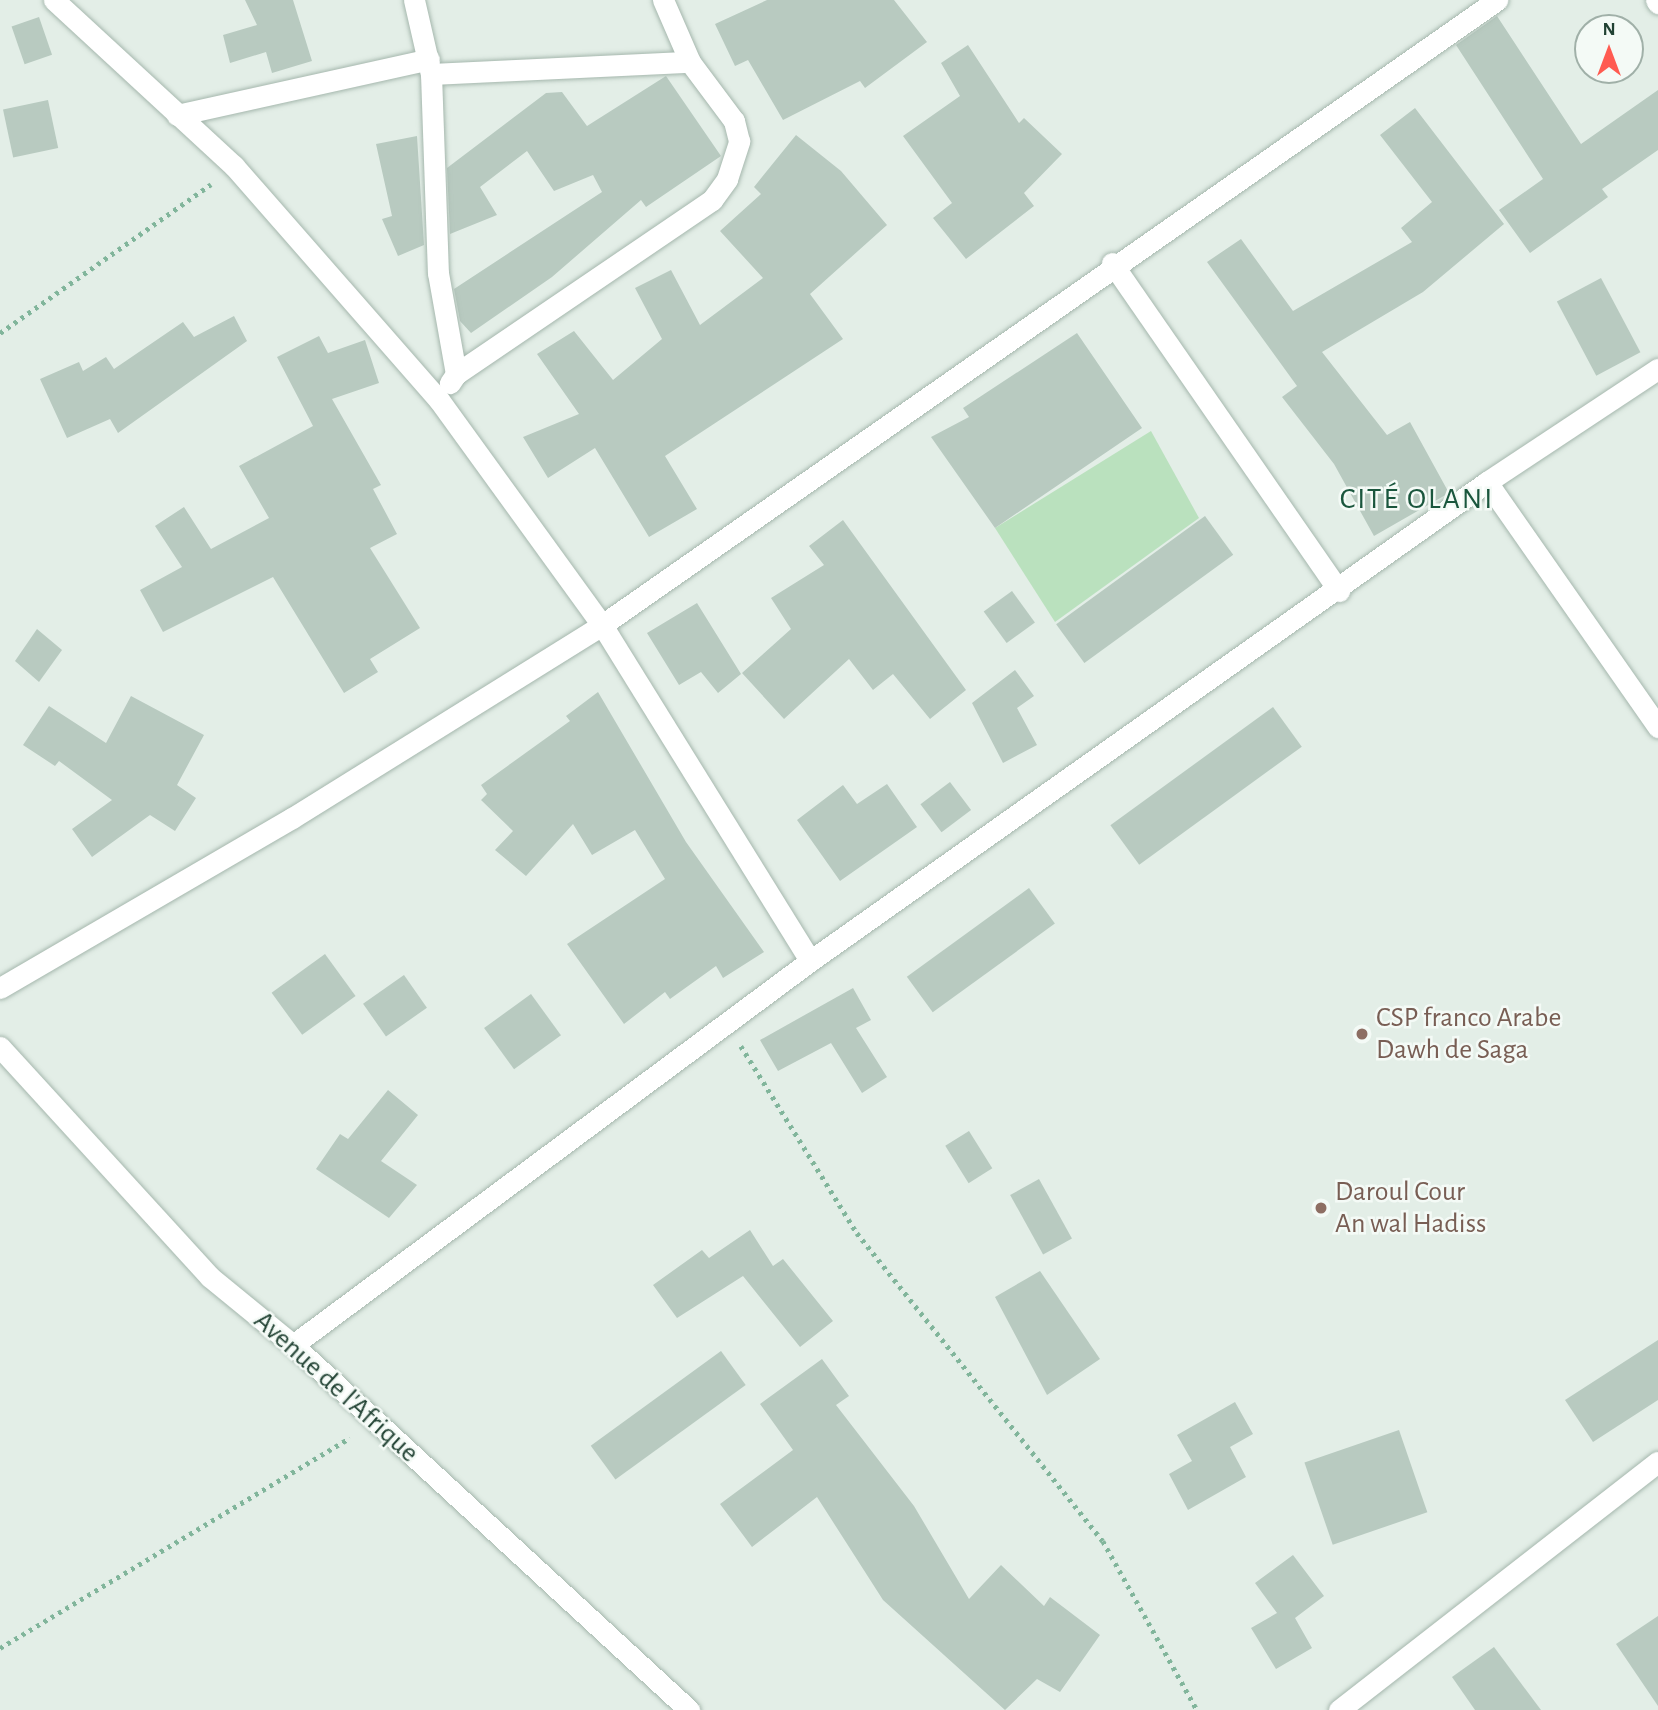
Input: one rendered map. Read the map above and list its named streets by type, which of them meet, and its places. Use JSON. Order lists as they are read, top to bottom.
{
  "streets": {
    "street": ["Avenue de l'Afrique"]
  },
  "districts": ["CITÉ OLANI"],
  "places": ["CSP franco Arabe Dawh de Saga", "Daroul Cour An wal Hadiss"],
  "north": "top"
}
